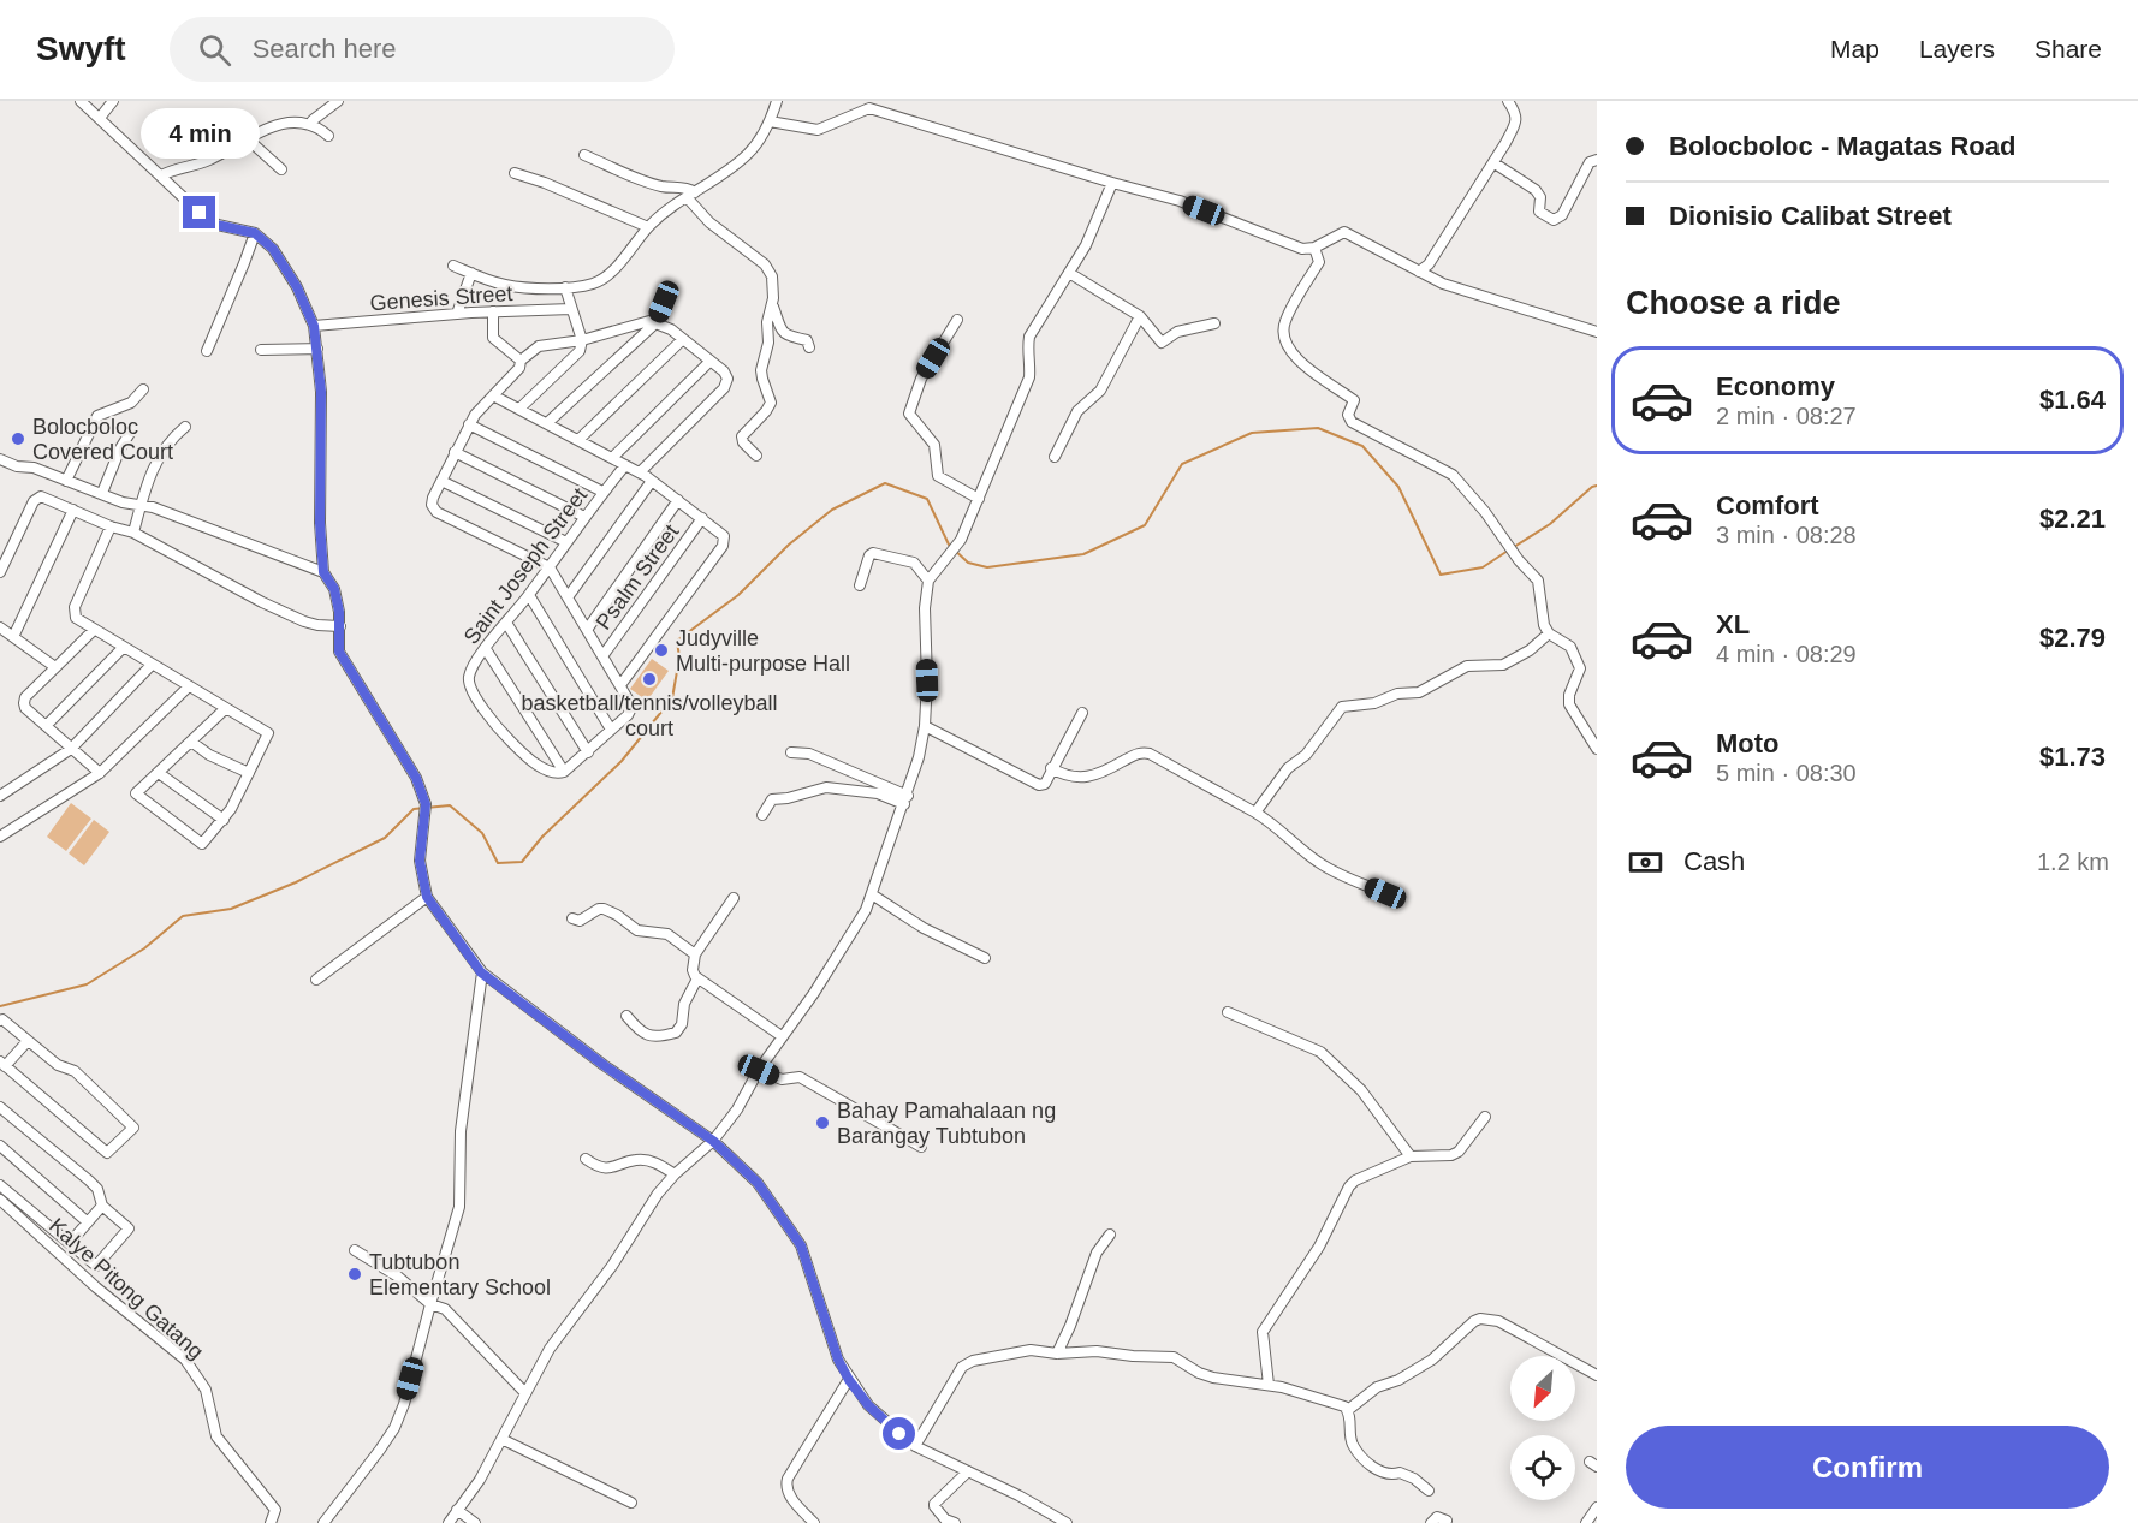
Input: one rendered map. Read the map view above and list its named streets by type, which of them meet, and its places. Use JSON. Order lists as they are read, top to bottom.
{
  "streets": {
    "street": [
      "Genesis Street",
      "Saint Joseph Street",
      "Psalm Street",
      "Kalye Pitong Gatang"
    ]
  },
  "places": [
    "Bolocboloc Covered Court",
    "Judyville Multi-purpose Hall",
    "basketball/tennis/volleyball court",
    "Bahay Pamahalaan ng Barangay Tubtubon",
    "Tubtubon Elementary School"
  ],
  "north": "bottom left",
  "page": {
    "header": "Swyft",
    "search": "Search here",
    "nav": ["Map", "Layers", "Share"],
    "banner": ["Bolocboloc - Magatas Road", "Dionisio Calibat Street"],
    "bubble": "4 min",
    "heading": "Choose a ride",
    "list": [
      {
        "name": "Economy",
        "note": "2 min · 08:27",
        "value": "$1.64"
      },
      {
        "name": "Comfort",
        "note": "3 min · 08:28",
        "value": "$2.21"
      },
      {
        "name": "XL",
        "note": "4 min · 08:29",
        "value": "$2.79"
      },
      {
        "name": "Moto",
        "note": "5 min · 08:30",
        "value": "$1.73"
      }
    ],
    "pay": ["Cash", "1.2 km"],
    "buttons": "Confirm"
  }
}
